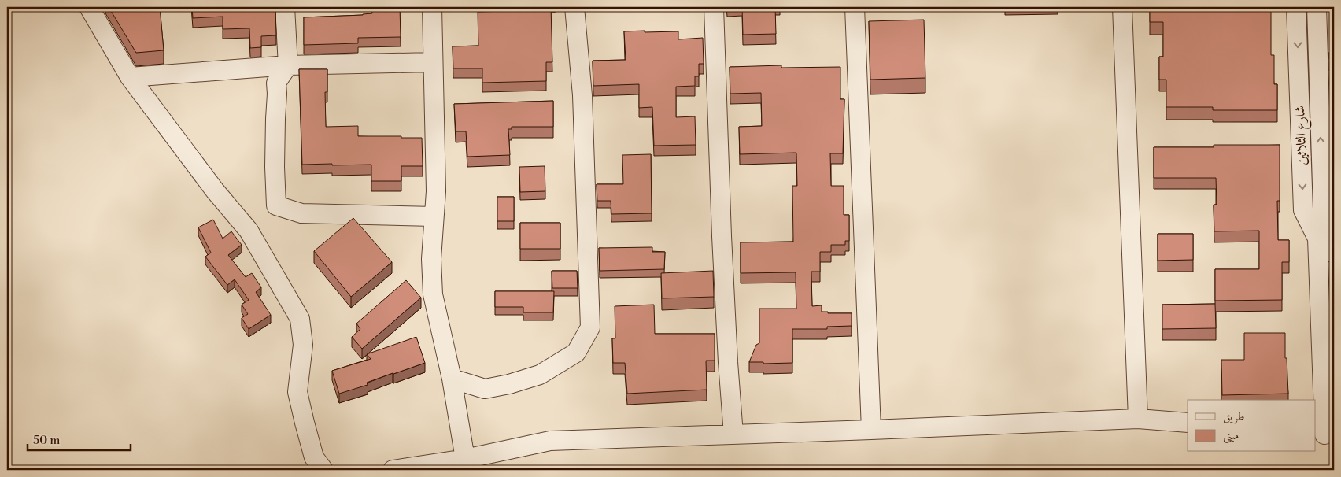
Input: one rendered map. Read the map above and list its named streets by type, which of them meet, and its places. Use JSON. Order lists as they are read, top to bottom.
{
  "streets": {
    "street": ["شارع الثلاثين"]
  },
  "legend": ["طريق", "مبنى"],
  "scale_bar": "50 m"
}
